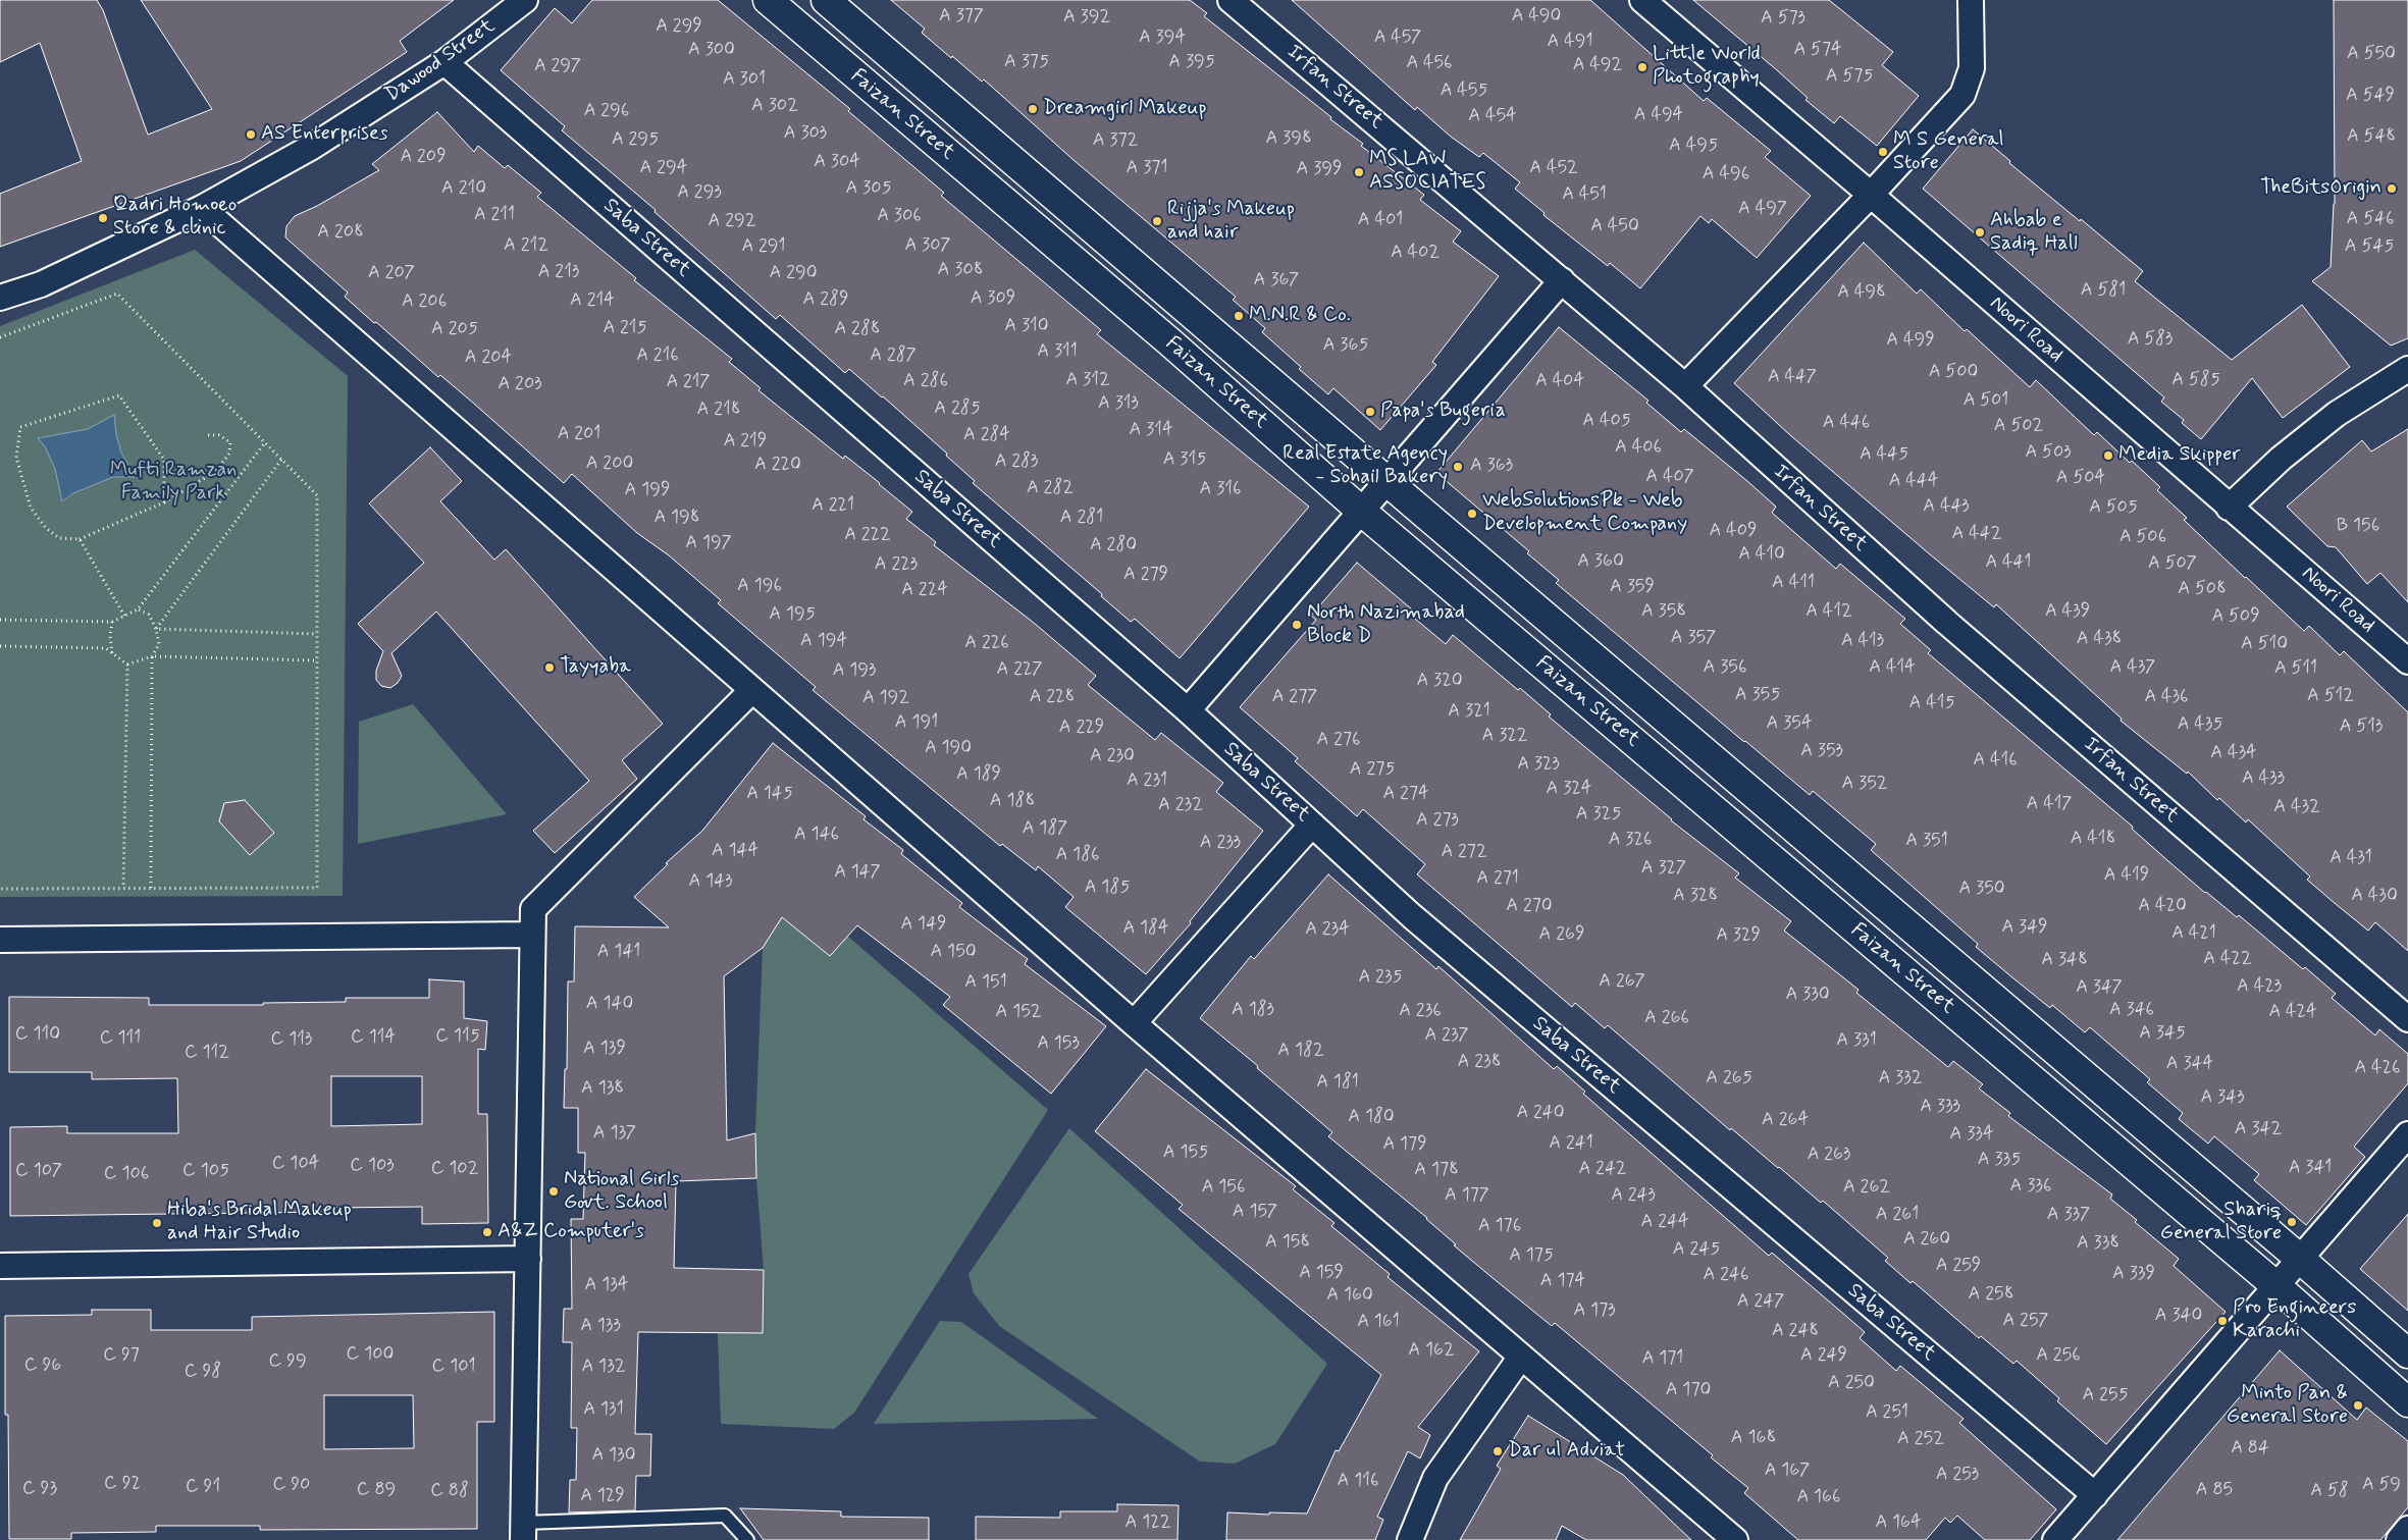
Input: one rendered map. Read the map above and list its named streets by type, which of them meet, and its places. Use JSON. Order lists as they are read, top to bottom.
{
  "streets": {
    "street": [
      "Dawood Street",
      "Irfan Street",
      "Faizan Street",
      "Saba Street",
      "Noori Road"
    ]
  },
  "crossings": [
    ["Dawood Street", "Saba Street"]
  ],
  "parks": ["Mufti Ramzan Family Park"],
  "places": [
    "Little World Photography",
    "Dreamgirl Makeup",
    "AS Enterprises",
    "M S General Store",
    "MS LAW ASSOCIATES",
    "TheBitsOrigin",
    "Qadri Homoeo Store & clinic",
    "Rijja's Makeup and hair",
    "Ahbab e Sadiq Hall",
    "M.N.R & Co.",
    "Papa's Bugeria",
    "Media Skipper",
    "Real Estate Agency - Sohail Bakery",
    "WebSolutionsPk - Web Development Company",
    "North Nazimabad Block D",
    "Tayyaba",
    "National Girls Govt. School",
    "Shariq General Store",
    "Hiba's Bridal Makeup and Hair Studio",
    "A&Z Computer's",
    "Pro Engineers Karachi",
    "Minto Pan & General Store",
    "Dar ul Adviat"
  ],
  "house_numbers": [
    "A 377",
    "A 490",
    "A 392",
    "A 573",
    "A 299",
    "A 394",
    "A 457",
    "A 491",
    "A 300",
    "A 574",
    "A 550",
    "A 375",
    "A 395",
    "A 456",
    "A 492",
    "A 297",
    "A 575",
    "A 301",
    "A 455",
    "A 549",
    "A 302",
    "A 296",
    "A 494",
    "A 454",
    "A 303",
    "A 548",
    "A 398",
    "A 295",
    "A 372",
    "A 495",
    "A 209",
    "A 304",
    "A 294",
    "A 371",
    "A 452",
    "A 399",
    "A 496",
    "A 210",
    "A 305",
    "A 293",
    "A 451",
    "A 497",
    "A 211",
    "A 306",
    "A 546",
    "A 401",
    "A 292",
    "A 450",
    "A 208",
    "A 212",
    "A 307",
    "A 291",
    "A 545",
    "A 402",
    "A 308",
    "A 213",
    "A 207",
    "A 290",
    "A 367",
    "A 581",
    "A 498",
    "A 309",
    "A 289",
    "A 214",
    "A 206",
    "A 310",
    "A 215",
    "A 205",
    "A 288",
    "A 583",
    "A 499",
    "A 365",
    "A 311",
    "A 216",
    "A 287",
    "A 204",
    "A 500",
    "A 447",
    "A 312",
    "A 585",
    "A 286",
    "A 404",
    "A 217",
    "A 203",
    "A 501",
    "A 313",
    "A 285",
    "A 218",
    "A 405",
    "A 446",
    "A 502",
    "A 314",
    "A 201",
    "A 284",
    "A 219",
    "A 406",
    "A 503",
    "A 445",
    "A 315",
    "A 283",
    "A 200",
    "A 220",
    "A 363",
    "A 407",
    "A 504",
    "A 444",
    "A 282",
    "A 316",
    "A 199",
    "A 221",
    "A 443",
    "A 505",
    "A 198",
    "A 281",
    "B 156",
    "A 409",
    "A 442",
    "A 222",
    "A 506",
    "A 197",
    "A 280",
    "A 410",
    "A 360",
    "A 441",
    "A 507",
    "A 223",
    "A 279",
    "A 411",
    "A 196",
    "A 359",
    "A 508",
    "A 224",
    "A 358",
    "A 412",
    "A 439",
    "A 195",
    "A 509",
    "A 357",
    "A 438",
    "A 194",
    "A 413",
    "A 226",
    "A 510",
    "A 356",
    "A 414",
    "A 437",
    "A 511",
    "A 227",
    "A 193",
    "A 320",
    "A 355",
    "A 512",
    "A 228",
    "A 277",
    "A 436",
    "A 192",
    "A 415",
    "A 321",
    "A 191",
    "A 354",
    "A 435",
    "A 513",
    "A 229",
    "A 322",
    "A 276",
    "A 190",
    "A 353",
    "A 434",
    "A 230",
    "A 416",
    "A 323",
    "A 275",
    "A 189",
    "A 433",
    "A 231",
    "A 352",
    "A 324",
    "A 145",
    "A 274",
    "A 188",
    "A 417",
    "A 232",
    "A 432",
    "A 325",
    "A 273",
    "A 187",
    "A 146",
    "A 418",
    "A 326",
    "A 351",
    "A 233",
    "A 144",
    "A 272",
    "A 186",
    "A 431",
    "A 327",
    "A 147",
    "A 419",
    "A 271",
    "A 143",
    "A 185",
    "A 350",
    "A 328",
    "A 430",
    "A 270",
    "A 420",
    "A 149",
    "A 349",
    "A 184",
    "A 234",
    "A 421",
    "A 269",
    "A 329",
    "A 141",
    "A 150",
    "A 422",
    "A 348",
    "A 235",
    "A 267",
    "A 151",
    "A 423",
    "A 347",
    "A 330",
    "A 140",
    "A 183",
    "A 346",
    "A 236",
    "A 152",
    "A 424",
    "A 266",
    "A 345",
    "C 110",
    "A 237",
    "C 115",
    "C 114",
    "C 111",
    "C 113",
    "A 331",
    "A 153",
    "A 139",
    "A 182",
    "C 112",
    "A 238",
    "A 344",
    "A 426",
    "A 265",
    "A 332",
    "A 181",
    "A 138",
    "A 343",
    "A 333",
    "A 240",
    "A 180",
    "A 264",
    "A 342",
    "A 137",
    "A 334",
    "A 241",
    "A 179",
    "A 155",
    "A 263",
    "A 335",
    "C 104",
    "C 103",
    "A 341",
    "C 102",
    "A 242",
    "A 178",
    "C 107",
    "C 105",
    "C 106",
    "A 336",
    "A 156",
    "A 262",
    "A 177",
    "A 243",
    "A 157",
    "A 261",
    "A 337",
    "A 244",
    "A 176",
    "A 260",
    "A 158",
    "A 338",
    "A 245",
    "A 175",
    "A 259",
    "A 159",
    "A 339",
    "A 246",
    "A 174",
    "A 134",
    "A 258",
    "A 160",
    "A 247",
    "A 173",
    "A 340",
    "A 257",
    "A 161",
    "A 133",
    "A 248",
    "A 162",
    "C 100",
    "C 97",
    "A 249",
    "A 256",
    "A 171",
    "C 99",
    "C 96",
    "C 101",
    "A 132",
    "C 98",
    "A 250",
    "A 170",
    "A 255",
    "A 131",
    "A 251",
    "A 168",
    "A 252",
    "A 84",
    "A 130",
    "A 167",
    "A 253",
    "A 116",
    "C 92",
    "C 90",
    "A 59",
    "C 91",
    "C 93",
    "C 89",
    "A 85",
    "C 88",
    "A 58",
    "A 129",
    "A 166",
    "A 122",
    "A 164"
  ]
}
